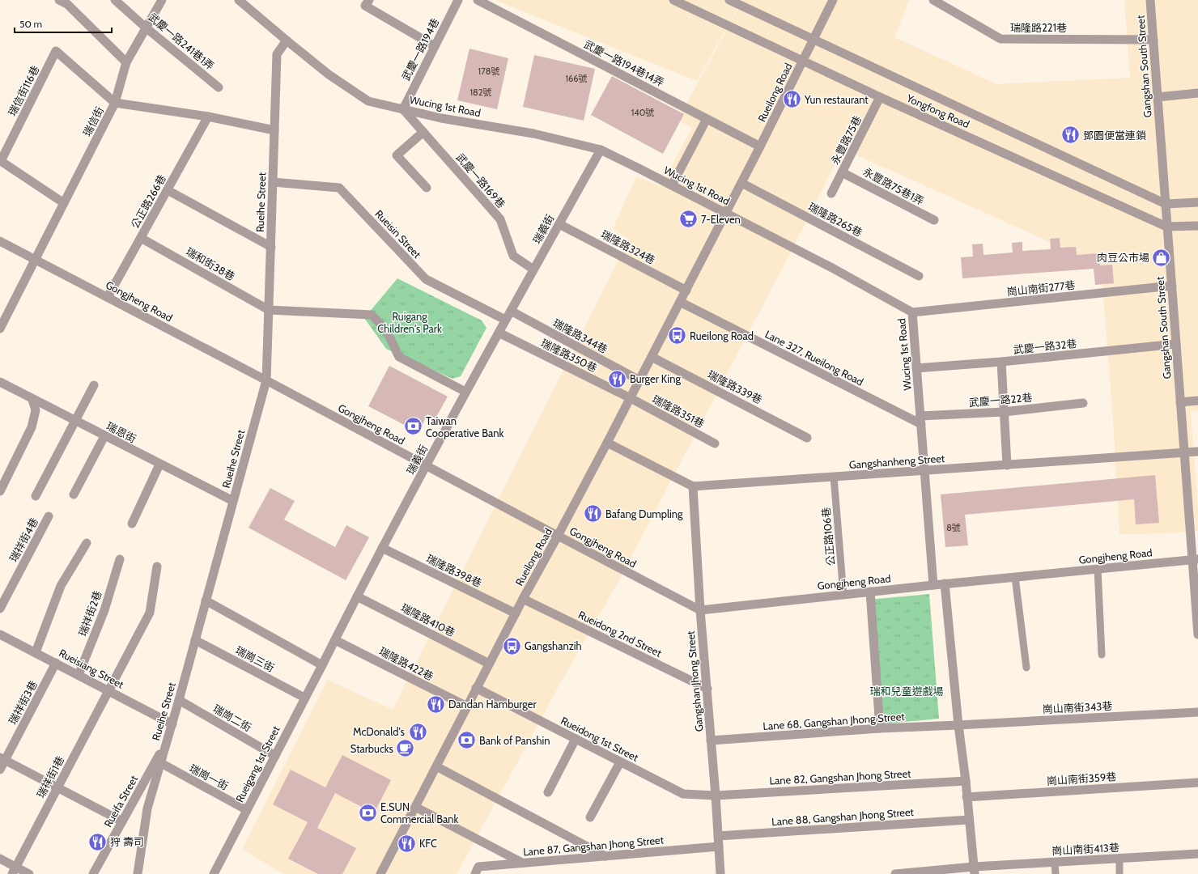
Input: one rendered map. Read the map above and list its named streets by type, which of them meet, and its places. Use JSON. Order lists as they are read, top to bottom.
{
  "streets": {
    "street": [
      "瑞隆路221巷",
      "武慶一路241巷1弄",
      "武慶一路194巷",
      "武慶一路194巷14弄",
      "Gangshan South Street",
      "瑞信街116巷",
      "Rueilong Road",
      "Wucing 1st Road",
      "Yongfong Road",
      "瑞信街",
      "永豐路75巷",
      "武慶一路169巷",
      "永豐路75巷1弄",
      "公正路266巷",
      "Rueihe Street",
      "瑞隆路265巷",
      "瑞義街",
      "Rueisin Street",
      "瑞隆路324巷",
      "瑞和街38巷",
      "崗山南街277巷",
      "Gongjheng Road",
      "瑞隆路344巷",
      "武慶一路32巷",
      "瑞隆路350巷",
      "Lane 327, Rueilong Road",
      "瑞隆路339巷",
      "武慶一路22巷",
      "瑞隆路351巷",
      "瑞恩街",
      "Gangshanheng Street",
      "瑞祥街4巷",
      "瑞隆路398巷",
      "瑞祥街2巷",
      "瑞隆路410巷",
      "Rueidong 2nd Street",
      "瑞崗三街",
      "瑞隆路422巷",
      "Rueisiang Street",
      "Gangshan Jhong Street",
      "瑞祥街3巷",
      "崗山南街343巷",
      "瑞崗二街",
      "Lane 68, Gangshan Jhong Street",
      "Rueidong 1st Street",
      "Rueigang 1st Street",
      "瑞祥街1巷",
      "瑞崗一街",
      "Lane 82, Gangshan Jhong Street",
      "崗山南街359巷",
      "Rueifa Street",
      "Lane 88, Gangshan Jhong Street",
      "Lane 87, Gangshan Jhong Street",
      "崗山南街413巷"
    ],
    "lane": ["公正路106巷"]
  },
  "crossings": [
    ["瑞隆路221巷", "Gangshan South Street"],
    ["武慶一路194巷", "Wucing 1st Road"],
    ["武慶一路194巷", "武慶一路169巷"],
    ["武慶一路194巷14弄", "Rueilong Road"],
    ["Gangshan South Street", "Yongfong Road"],
    ["Gangshan South Street", "崗山南街277巷"],
    ["Gangshan South Street", "Gongjheng Road"],
    ["Gangshan South Street", "武慶一路32巷"],
    ["Gangshan South Street", "Gangshanheng Street"],
    ["瑞信街116巷", "瑞信街"],
    ["Rueilong Road", "Wucing 1st Road"],
    ["Rueilong Road", "Yongfong Road"],
    ["Rueilong Road", "瑞隆路265巷"],
    ["Rueilong Road", "瑞隆路324巷"],
    ["Rueilong Road", "Gongjheng Road"],
    ["Rueilong Road", "瑞隆路344巷"],
    ["Rueilong Road", "瑞隆路350巷"],
    ["Rueilong Road", "Lane 327, Rueilong Road"],
    ["Rueilong Road", "瑞隆路339巷"],
    ["Rueilong Road", "瑞隆路351巷"],
    ["Rueilong Road", "瑞隆路398巷"],
    ["Rueilong Road", "瑞隆路410巷"],
    ["Rueilong Road", "Rueidong 2nd Street"],
    ["Rueilong Road", "瑞隆路422巷"],
    ["Rueilong Road", "Rueidong 1st Street"],
    ["Wucing 1st Road", "武慶一路169巷"],
    ["Wucing 1st Road", "Rueihe Street"],
    ["Wucing 1st Road", "瑞義街"],
    ["Wucing 1st Road", "崗山南街277巷"],
    ["Wucing 1st Road", "Gongjheng Road"],
    ["Wucing 1st Road", "武慶一路32巷"],
    ["Wucing 1st Road", "Lane 327, Rueilong Road"],
    ["Wucing 1st Road", "武慶一路22巷"],
    ["Wucing 1st Road", "Gangshanheng Street"],
    ["Yongfong Road", "永豐路75巷"],
    ["瑞信街", "公正路266巷"],
    ["瑞信街", "Rueihe Street"],
    ["瑞信街", "Gongjheng Road"],
    ["永豐路75巷", "永豐路75巷1弄"],
    ["武慶一路169巷", "瑞義街"],
    ["公正路266巷", "瑞和街38巷"],
    ["公正路266巷", "Gongjheng Road"],
    ["Rueihe Street", "Rueisin Street"],
    ["Rueihe Street", "瑞和街38巷"],
    ["Rueihe Street", "Gongjheng Road"],
    ["Rueihe Street", "瑞恩街"],
    ["Rueihe Street", "瑞崗三街"],
    ["Rueihe Street", "Rueisiang Street"],
    ["Rueihe Street", "瑞崗二街"],
    ["Rueihe Street", "瑞崗一街"],
    ["Rueihe Street", "Rueifa Street"],
    ["瑞義街", "Rueisin Street"],
    ["瑞義街", "瑞隆路324巷"],
    ["瑞義街", "Gongjheng Road"],
    ["瑞義街", "瑞隆路344巷"],
    ["瑞義街", "瑞隆路350巷"],
    ["瑞義街", "瑞隆路398巷"],
    ["瑞義街", "瑞隆路410巷"],
    ["瑞義街", "瑞隆路422巷"],
    ["瑞義街", "Rueigang 1st Street"],
    ["Gongjheng Road", "公正路106巷"],
    ["Gongjheng Road", "Gangshan Jhong Street"],
    ["瑞隆路350巷", "瑞隆路351巷"],
    ["Lane 327, Rueilong Road", "武慶一路22巷"],
    ["Gangshanheng Street", "公正路106巷"],
    ["Gangshanheng Street", "Gangshan Jhong Street"],
    ["瑞祥街2巷", "Rueisiang Street"],
    ["Rueidong 2nd Street", "Gangshan Jhong Street"],
    ["瑞崗三街", "Rueigang 1st Street"],
    ["Rueisiang Street", "瑞祥街3巷"],
    ["Rueisiang Street", "瑞祥街1巷"],
    ["Gangshan Jhong Street", "Lane 68, Gangshan Jhong Street"],
    ["Gangshan Jhong Street", "Rueidong 1st Street"],
    ["Gangshan Jhong Street", "Lane 82, Gangshan Jhong Street"],
    ["Gangshan Jhong Street", "Lane 88, Gangshan Jhong Street"],
    ["Gangshan Jhong Street", "Lane 87, Gangshan Jhong Street"],
    ["崗山南街343巷", "Lane 68, Gangshan Jhong Street"],
    ["瑞崗二街", "Rueigang 1st Street"],
    ["Rueidong 1st Street", "Lane 82, Gangshan Jhong Street"],
    ["Rueigang 1st Street", "瑞崗一街"]
  ],
  "parks": ["Ruigang Children's Park", "瑞和兒童遊戲場"],
  "places": {
    "restaurant": [
      "Yun restaurant",
      "鄧園便當連鎖",
      "Burger King",
      "Bafang Dumpling",
      "Dandan Hamburger",
      "McDonald's",
      "狩 壽司",
      "KFC"
    ],
    "supermarket": ["7-Eleven"],
    "shop": ["肉豆公市場"],
    "bus stop": ["Rueilong Road", "Gangshanzih"],
    "bank": ["Taiwan Cooperative Bank", "Bank of Panshin", "E.SUN Commercial Bank"],
    "cafe": ["Starbucks"]
  },
  "house_numbers": [
    "178號",
    "166號",
    "182號",
    "140號",
    "8號"
  ],
  "scale_bar": "50 m"
}
